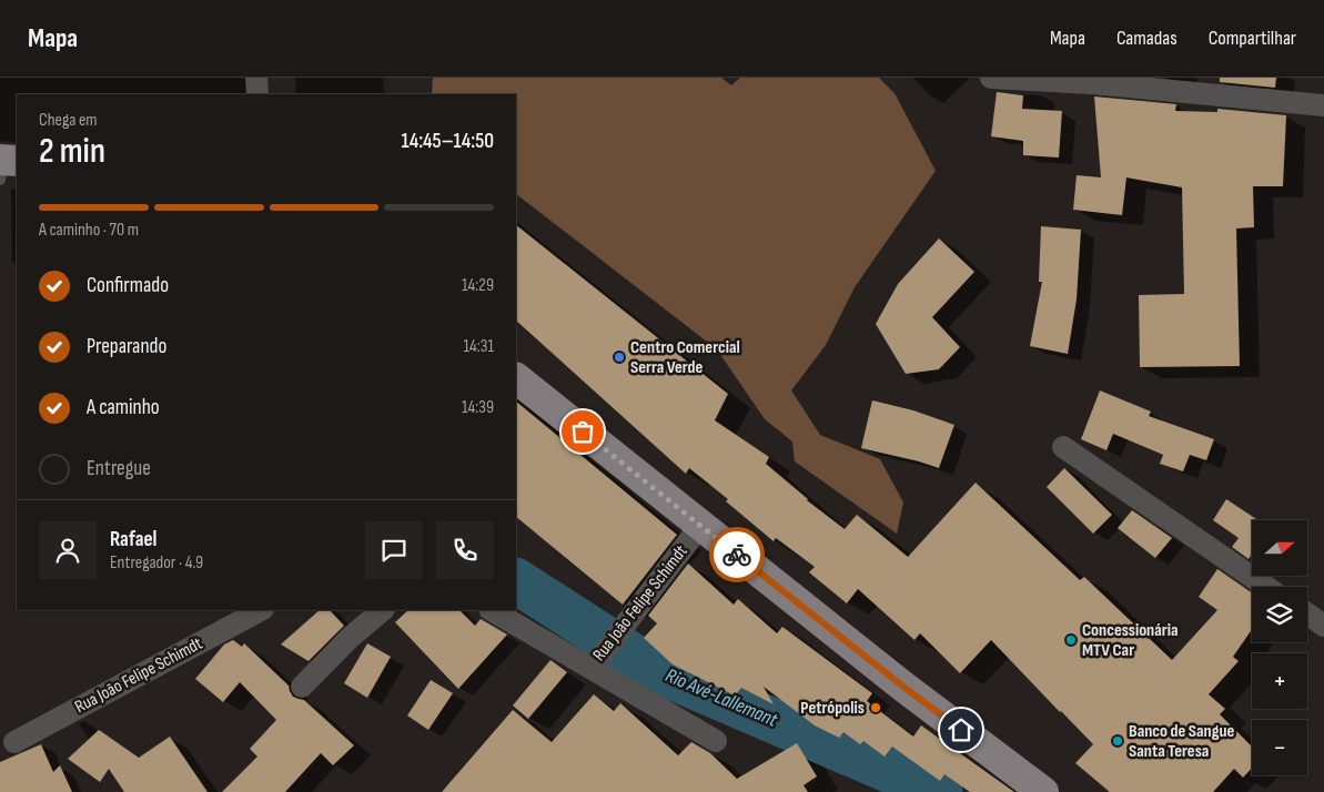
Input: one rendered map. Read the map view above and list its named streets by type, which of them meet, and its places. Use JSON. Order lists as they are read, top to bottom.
{
  "streets": {
    "street": ["Rua João Felipe Schimdt"]
  },
  "water": ["Rio Avé‐Lallemant"],
  "places": [
    "Centro Comercial Serra Verde",
    "Concessionária MTV Car",
    "Petrópolis",
    "Banco de Sangue Santa Teresa"
  ],
  "north": "right",
  "page": {
    "header": "Mapa",
    "nav": ["Mapa", "Camadas", "Compartilhar"],
    "heading": ["2 min", "Chega em", "14:45–14:50"],
    "panel": ["Rafael", "Entregador · 4.9"],
    "bar": "A caminho · 70 m",
    "list": [
      ["Confirmado", "14:29"],
      ["Preparando", "14:31"],
      ["A caminho", "14:39"],
      "Entregue"
    ],
    "map_buttons": ["+", "−"]
  }
}
